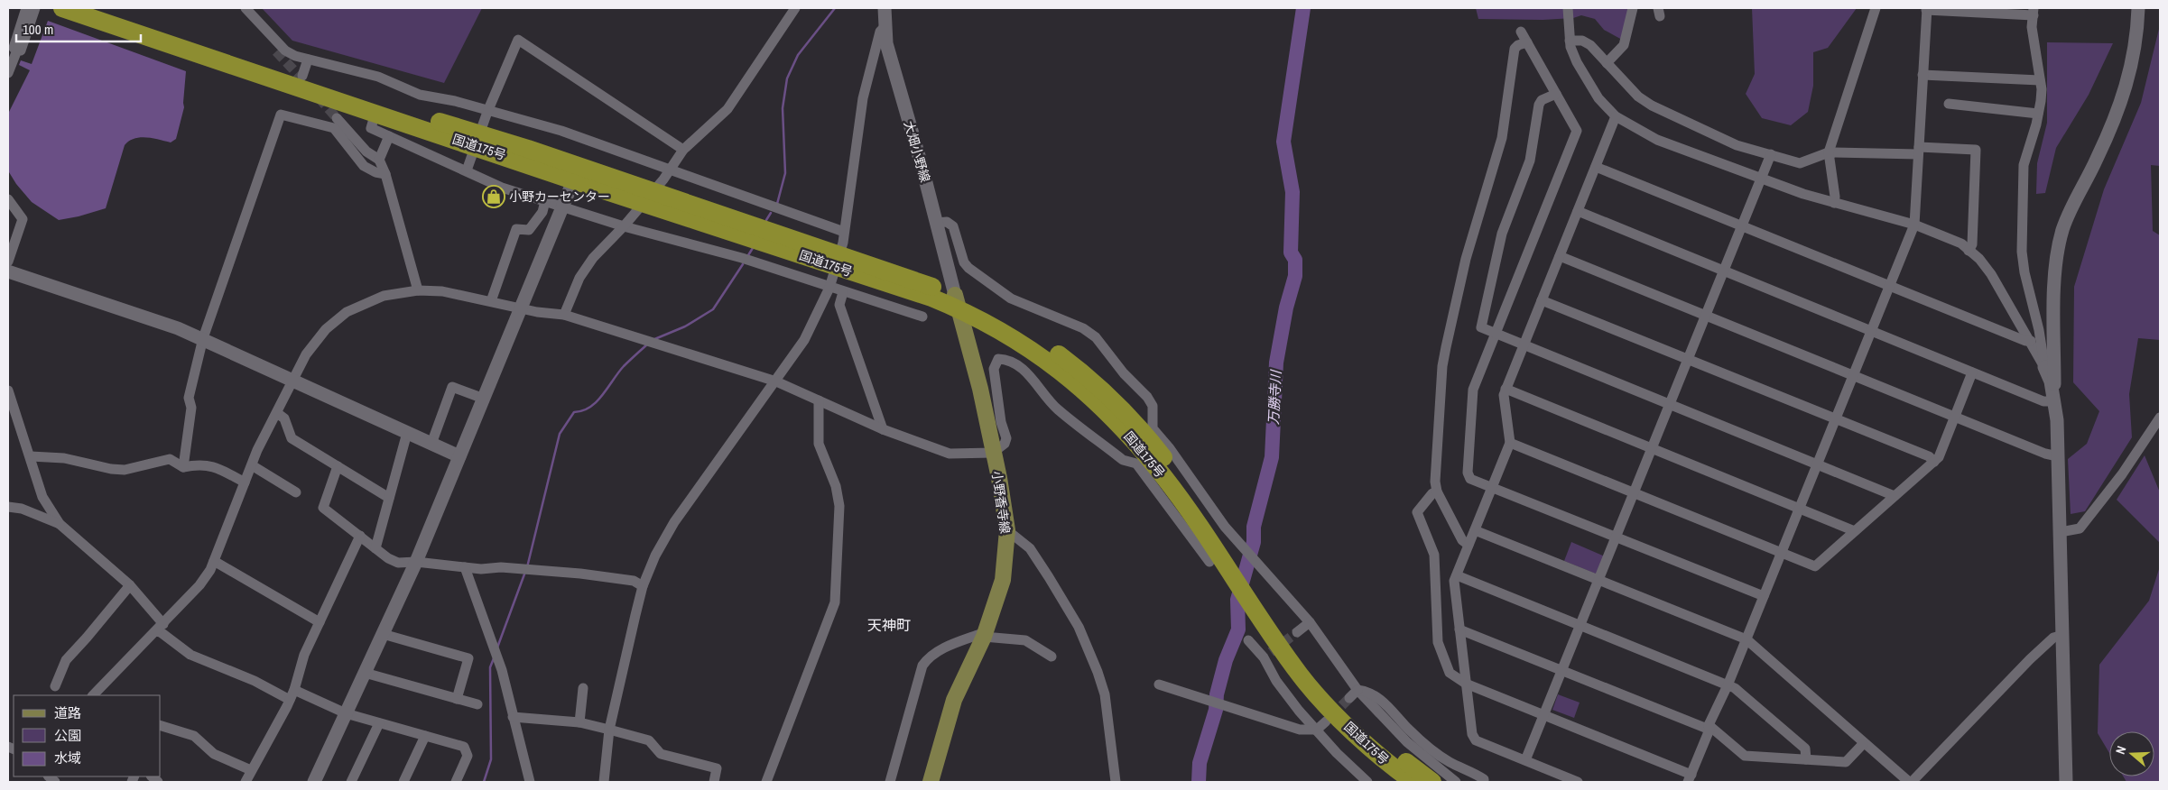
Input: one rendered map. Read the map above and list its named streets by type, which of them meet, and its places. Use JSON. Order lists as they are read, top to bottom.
{
  "streets": {
    "highway": ["国道175号"],
    "main road": ["小野香寺線"],
    "street": ["大畑小野線"]
  },
  "crossings": [
    ["国道175号", "大畑小野線"],
    ["国道175号", "小野香寺線"],
    ["大畑小野線", "小野香寺線"]
  ],
  "districts": ["天神町"],
  "water": ["万勝寺川"],
  "places": {
    "shop": ["小野カーセンター"]
  },
  "legend": ["道路", "公園", "水域"],
  "scale_bar": "100 m",
  "north": "left"
}
